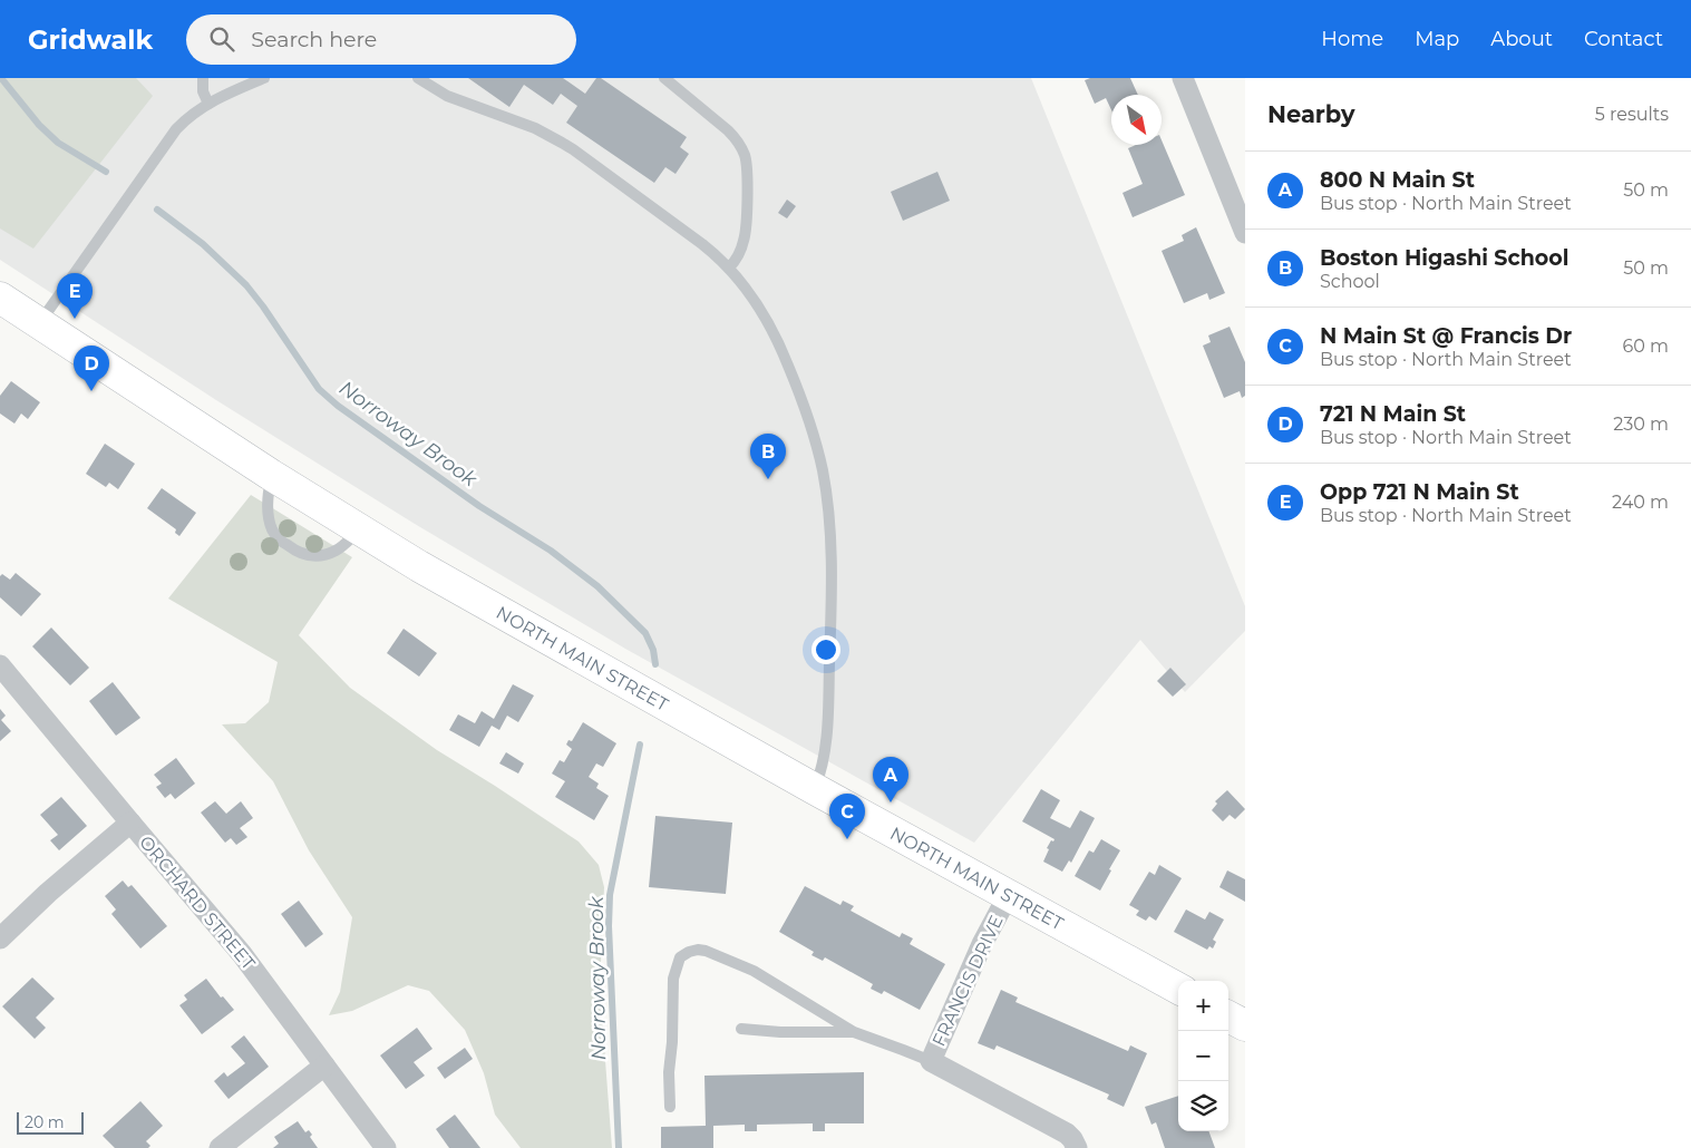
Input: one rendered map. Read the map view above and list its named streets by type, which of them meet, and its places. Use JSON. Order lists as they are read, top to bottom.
{
  "streets": {
    "main road": ["NORTH MAIN STREET"],
    "street": ["ORCHARD STREET", "FRANCIS DRIVE"]
  },
  "crossings": [
    ["NORTH MAIN STREET", "FRANCIS DRIVE"]
  ],
  "water": ["Norroway Brook"],
  "scale_bar": "20 m",
  "north": "bottom right",
  "page": {
    "header": "Gridwalk",
    "search": "Search here",
    "nav": [
      "Home",
      "Map",
      "About",
      "Contact"
    ],
    "heading": ["Nearby", "5 results"],
    "list": [
      {
        "mark": "A",
        "name": "800 N Main St",
        "note": "Bus stop · North Main Street",
        "value": "50 m"
      },
      {
        "mark": "B",
        "name": "Boston Higashi School",
        "note": "School",
        "value": "50 m"
      },
      {
        "mark": "C",
        "name": "N Main St @ Francis Dr",
        "note": "Bus stop · North Main Street",
        "value": "60 m"
      },
      {
        "mark": "D",
        "name": "721 N Main St",
        "note": "Bus stop · North Main Street",
        "value": "230 m"
      },
      {
        "mark": "E",
        "name": "Opp 721 N Main St",
        "note": "Bus stop · North Main Street",
        "value": "240 m"
      }
    ],
    "pins": [
      "E",
      "D",
      "B",
      "A",
      "C"
    ],
    "map_buttons": ["+", "−"],
    "scale": "20 m"
  }
}
